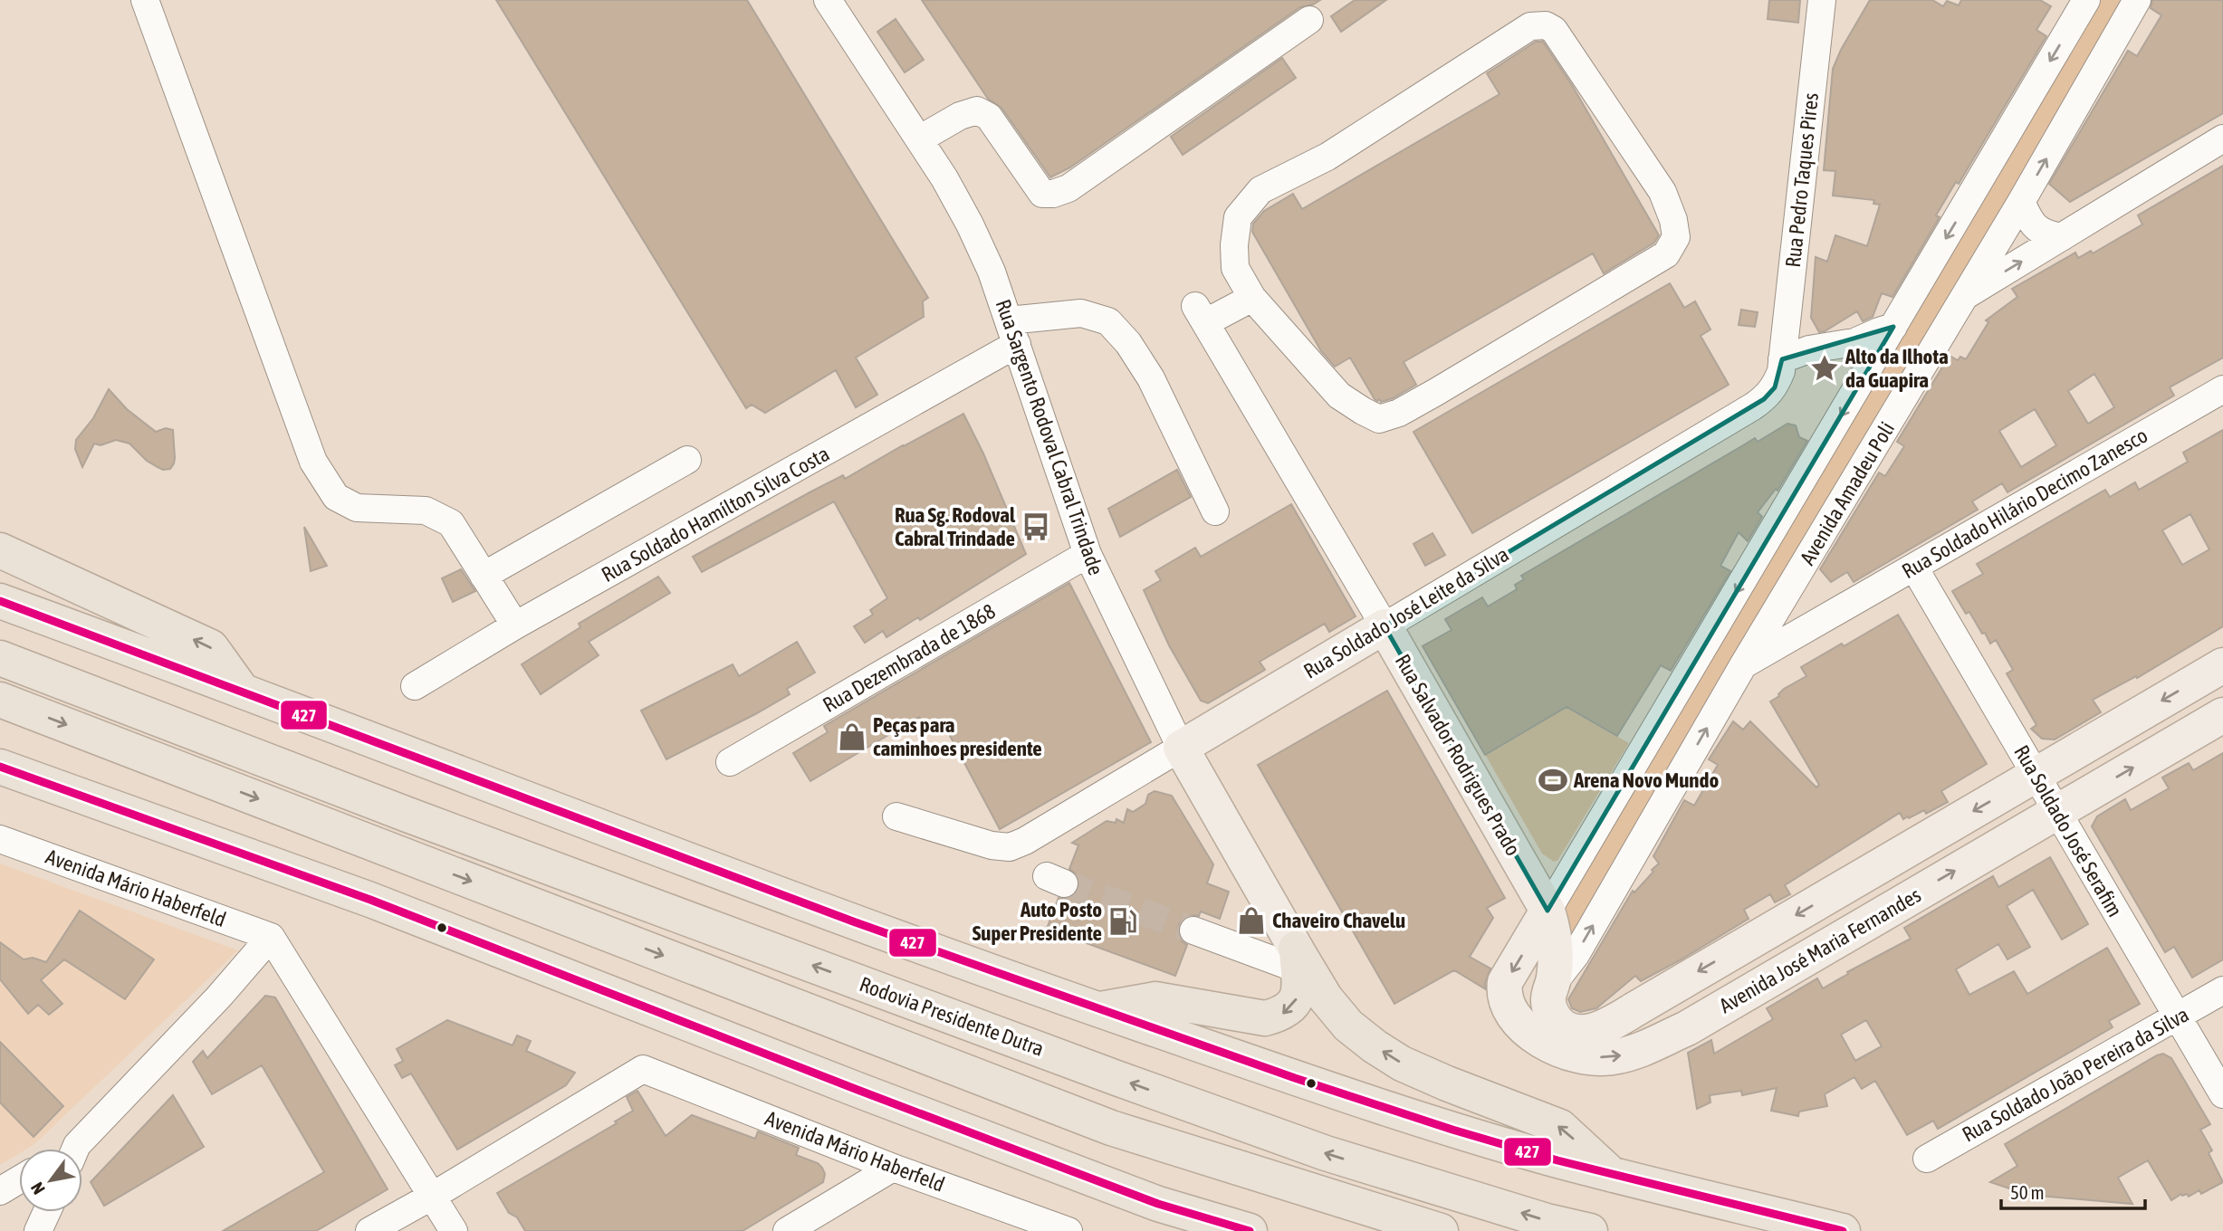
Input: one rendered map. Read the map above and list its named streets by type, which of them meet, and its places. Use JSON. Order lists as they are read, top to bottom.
{
  "streets": {
    "highway": ["Rodovia Presidente Dutra"],
    "main road": [
      "Rua Sargento Rodoval Cabral Trindade",
      "Rua Soldado José Leite da Silva",
      "Rua Salvador Rodrigues Prado",
      "Avenida José Maria Fernandes"
    ],
    "street": [
      "Rua Pedro Taques Pires",
      "Avenida Amadeu Poli",
      "Rua Soldado Hilário Decimo Zanesco",
      "Rua Soldado Hamílton Silva Costa",
      "Rua Dezembrada de 1868",
      "Rua Soldado José Serafim",
      "Avenida Mário Haberfeld",
      "Rua Soldado João Pereira da Silva"
    ]
  },
  "crossings": [
    ["Rua Pedro Taques Pires", "Rua Soldado José Leite da Silva"],
    ["Rua Sargento Rodoval Cabral Trindade", "Rua Soldado Hamílton Silva Costa"],
    ["Rua Sargento Rodoval Cabral Trindade", "Rua Soldado José Leite da Silva"],
    ["Rua Sargento Rodoval Cabral Trindade", "Rua Dezembrada de 1868"],
    ["Avenida Amadeu Poli", "Rua Soldado Hilário Decimo Zanesco"],
    ["Avenida Amadeu Poli", "Rua Salvador Rodrigues Prado"],
    ["Avenida Amadeu Poli", "Avenida José Maria Fernandes"],
    ["Rua Soldado Hilário Decimo Zanesco", "Rua Soldado José Serafim"],
    ["Rua Soldado José Leite da Silva", "Rua Salvador Rodrigues Prado"],
    ["Rua Salvador Rodrigues Prado", "Avenida José Maria Fernandes"],
    ["Rua Soldado José Serafim", "Avenida José Maria Fernandes"],
    ["Rua Soldado José Serafim", "Rua Soldado João Pereira da Silva"]
  ],
  "places": {
    "place": ["Alto da Ilhota da Guapira"],
    "bus stop": ["Rua Sg. Rodoval Cabral Trindade"],
    "shop": ["Peças para caminhoes presidente", "Chaveiro Chavelu"],
    "sports": ["Arena Novo Mundo"],
    "fuel station": ["Auto Posto Super Presidente"]
  },
  "lines": ["transit line 427"],
  "scale_bar": "50 m",
  "north": "bottom left"
}
